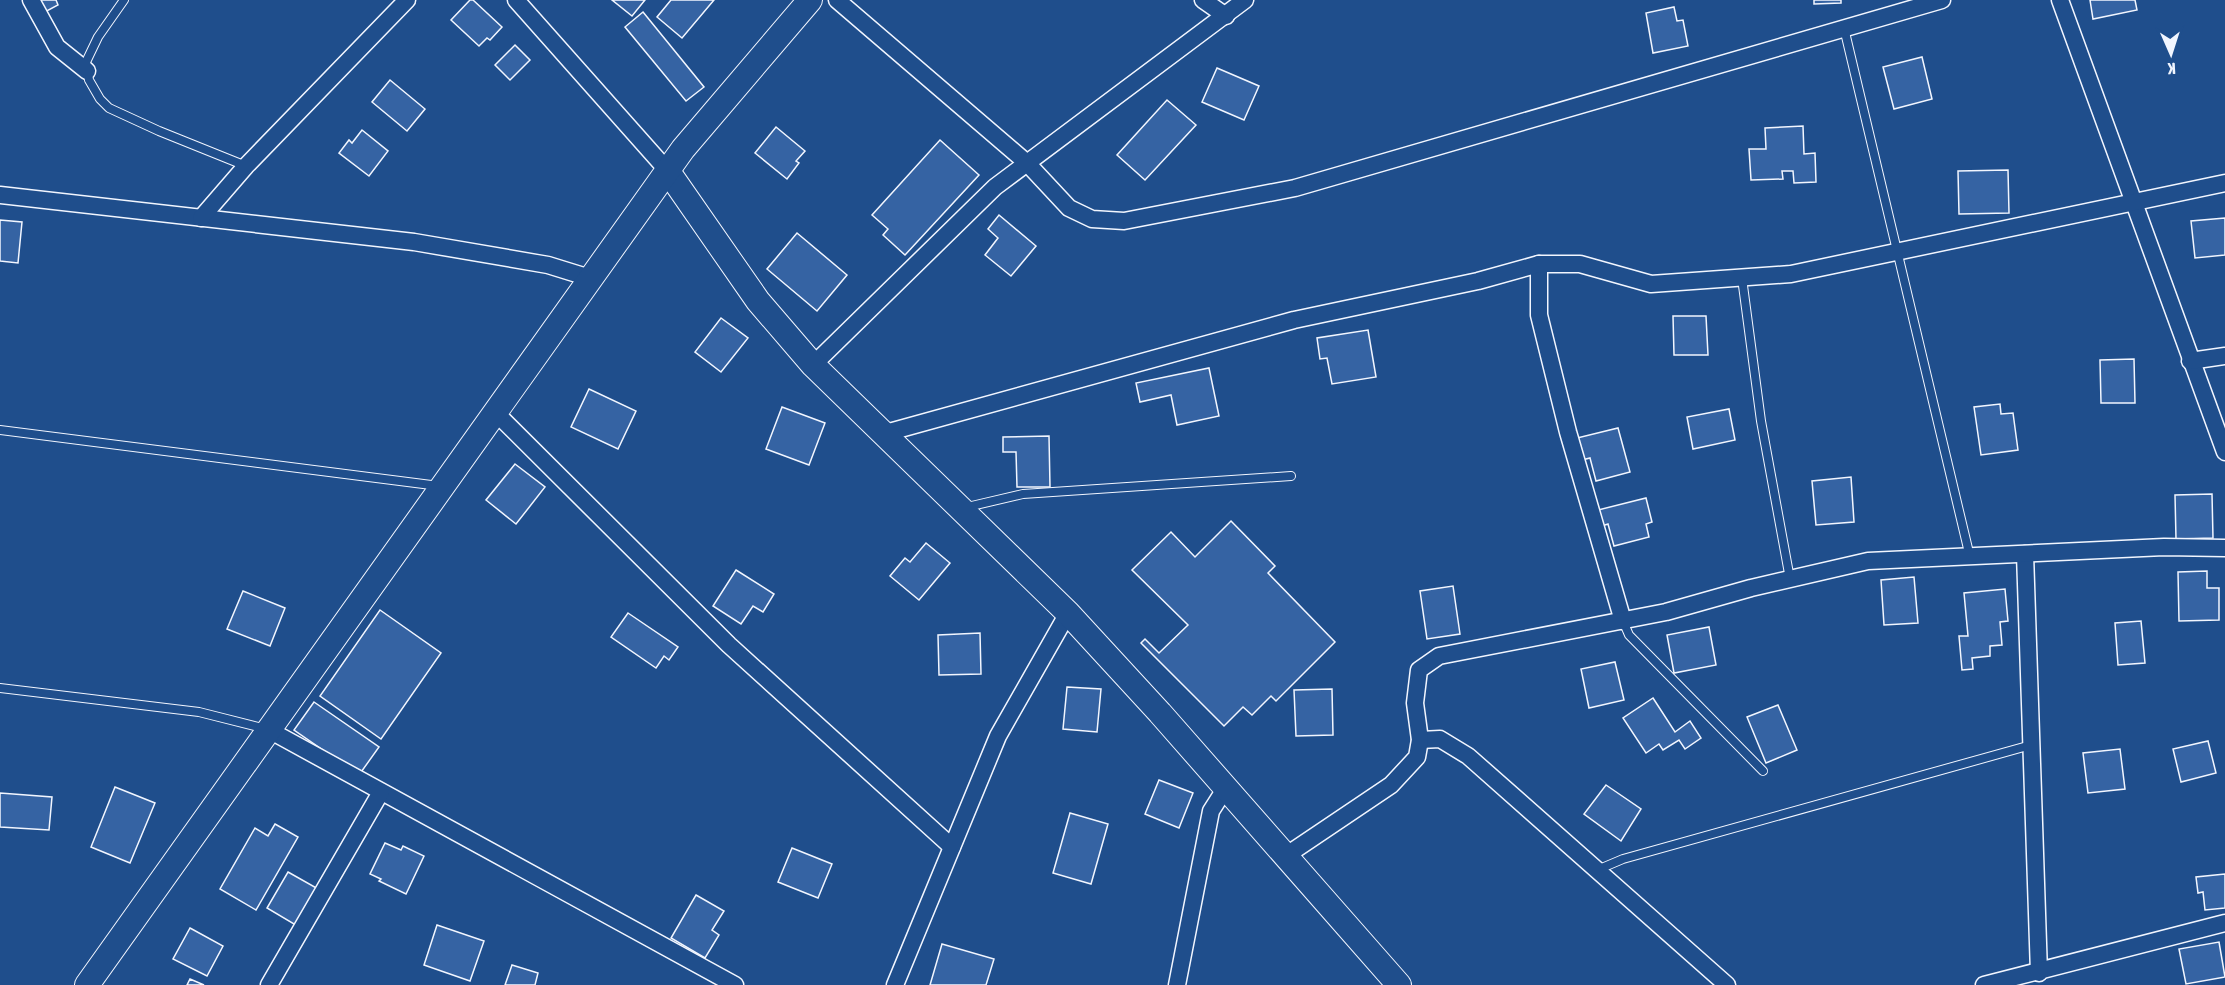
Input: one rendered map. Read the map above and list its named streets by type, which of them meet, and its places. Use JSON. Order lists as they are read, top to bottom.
{
  "north": "bottom"
}
